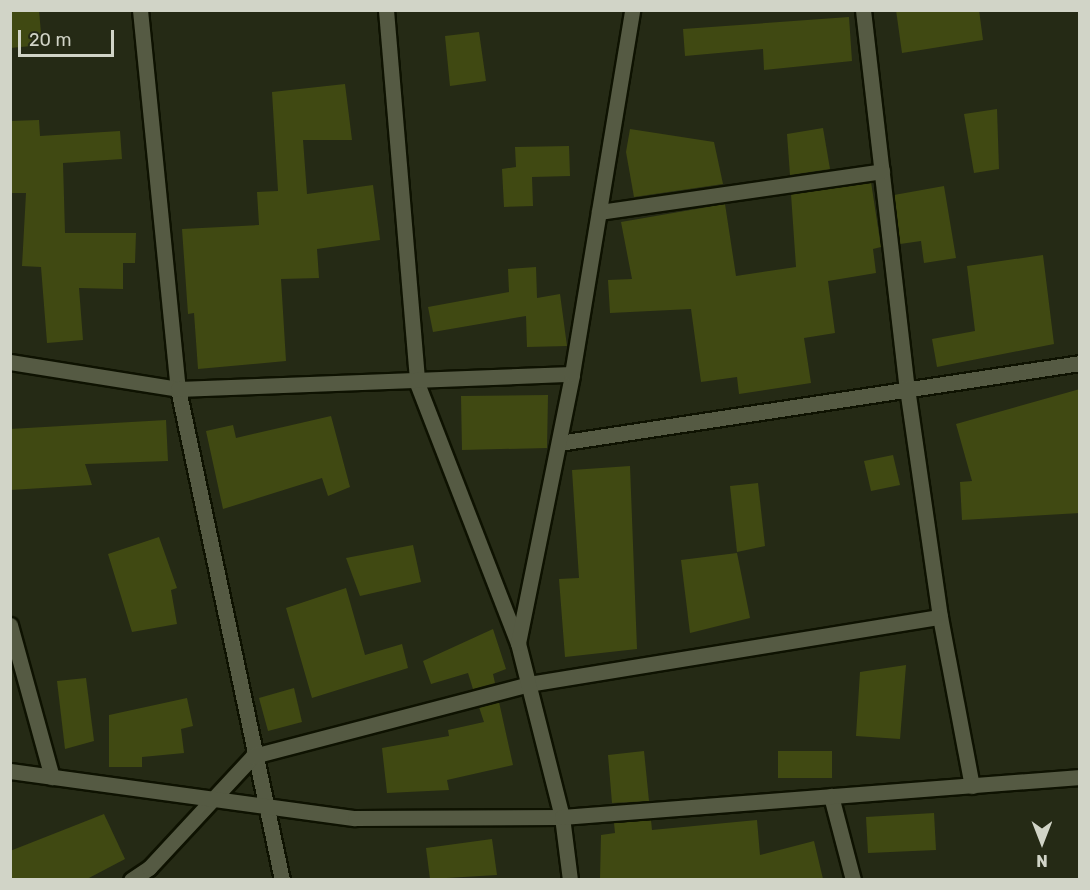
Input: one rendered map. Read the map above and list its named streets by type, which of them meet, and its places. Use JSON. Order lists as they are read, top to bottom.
{
  "scale_bar": "20 m",
  "north": "bottom"
}
